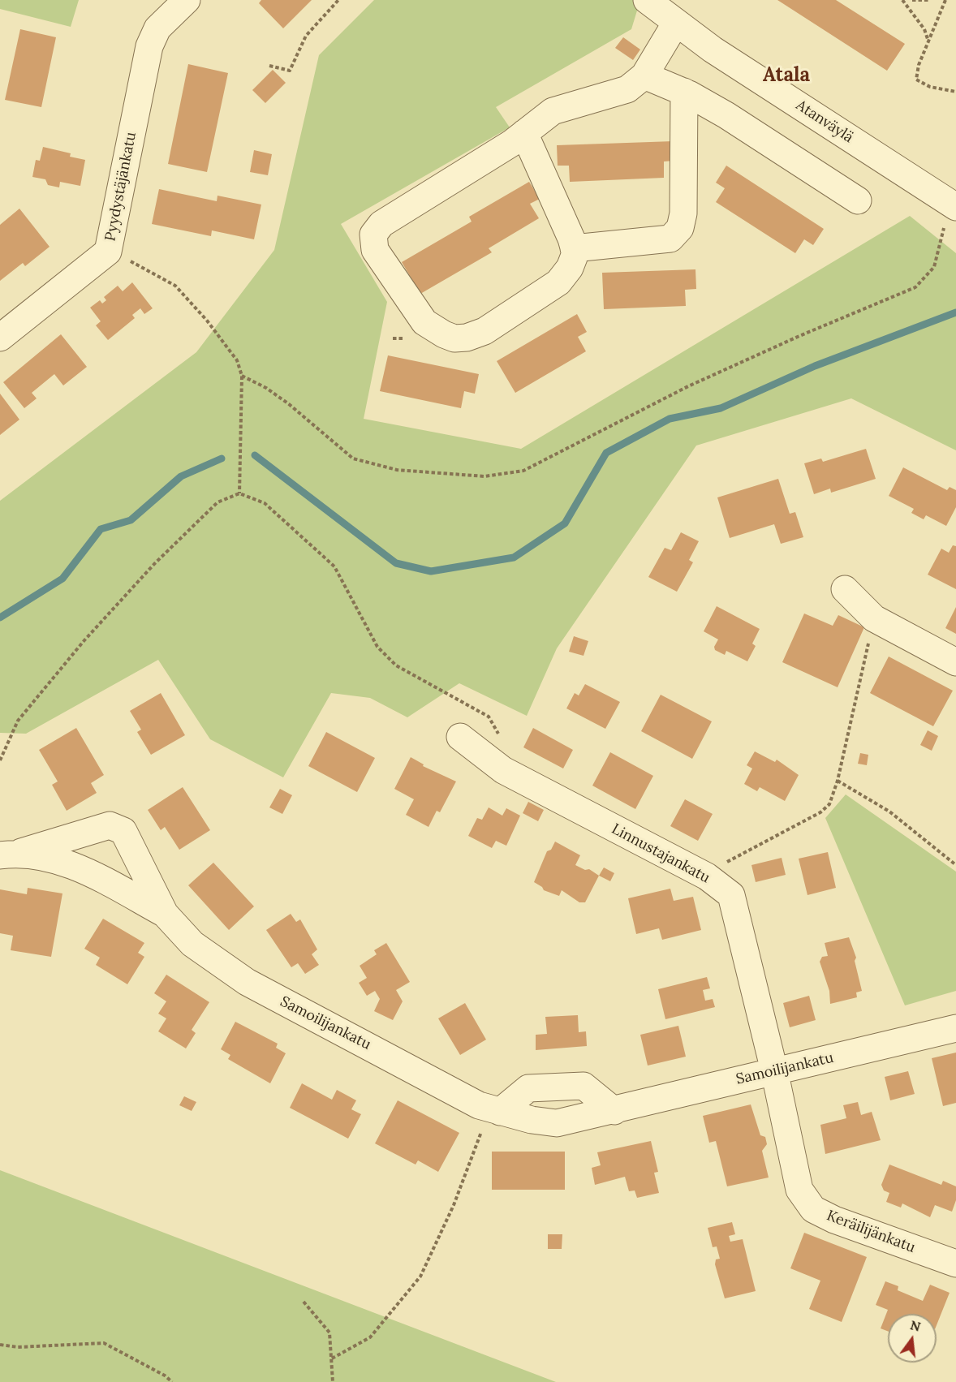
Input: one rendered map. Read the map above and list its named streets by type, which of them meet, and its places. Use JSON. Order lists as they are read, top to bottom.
{
  "streets": {
    "street": [
      "Atanväylä",
      "Pyydystäjänkatu",
      "Linnustajankatu",
      "Samoilijankatu",
      "Keräilijänkatu"
    ]
  },
  "crossings": [
    ["Linnustajankatu", "Samoilijankatu"],
    ["Linnustajankatu", "Keräilijänkatu"],
    ["Samoilijankatu", "Keräilijänkatu"]
  ],
  "districts": ["Atala"],
  "north": "top"
}
